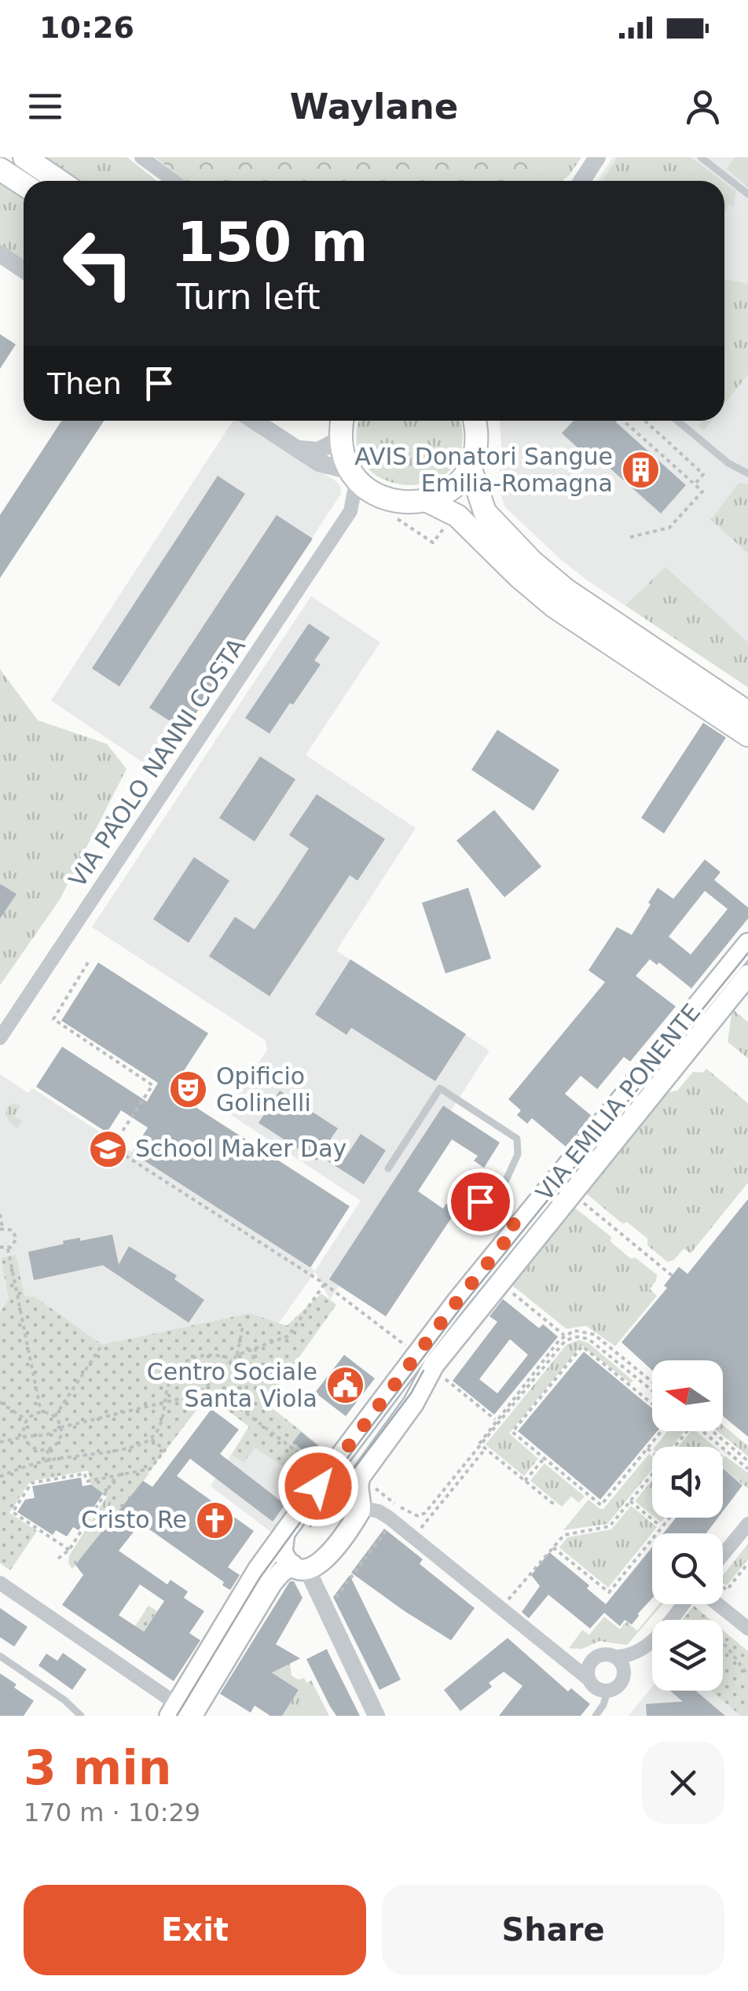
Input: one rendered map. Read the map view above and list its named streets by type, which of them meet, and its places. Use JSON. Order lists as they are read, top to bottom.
{
  "streets": {
    "main road": ["VIA EMILIA PONENTE"],
    "street": ["VIA PAOLO NANNI COSTA"]
  },
  "places": {
    "building": ["AVIS Donatori Sangue Emilia-Romagna"],
    "theatre": ["Opificio Golinelli"],
    "school or university": ["School Maker Day"],
    "public building": ["Centro Sociale Santa Viola"],
    "church": ["Cristo Re"]
  },
  "north": "left",
  "page": {
    "status": "10:26",
    "header": "Waylane",
    "turn": ["150 m", "Turn left"],
    "then": "Then",
    "heading": ["3 min", "170 m · 10:29"],
    "buttons": ["Exit", "Share"]
  }
}
